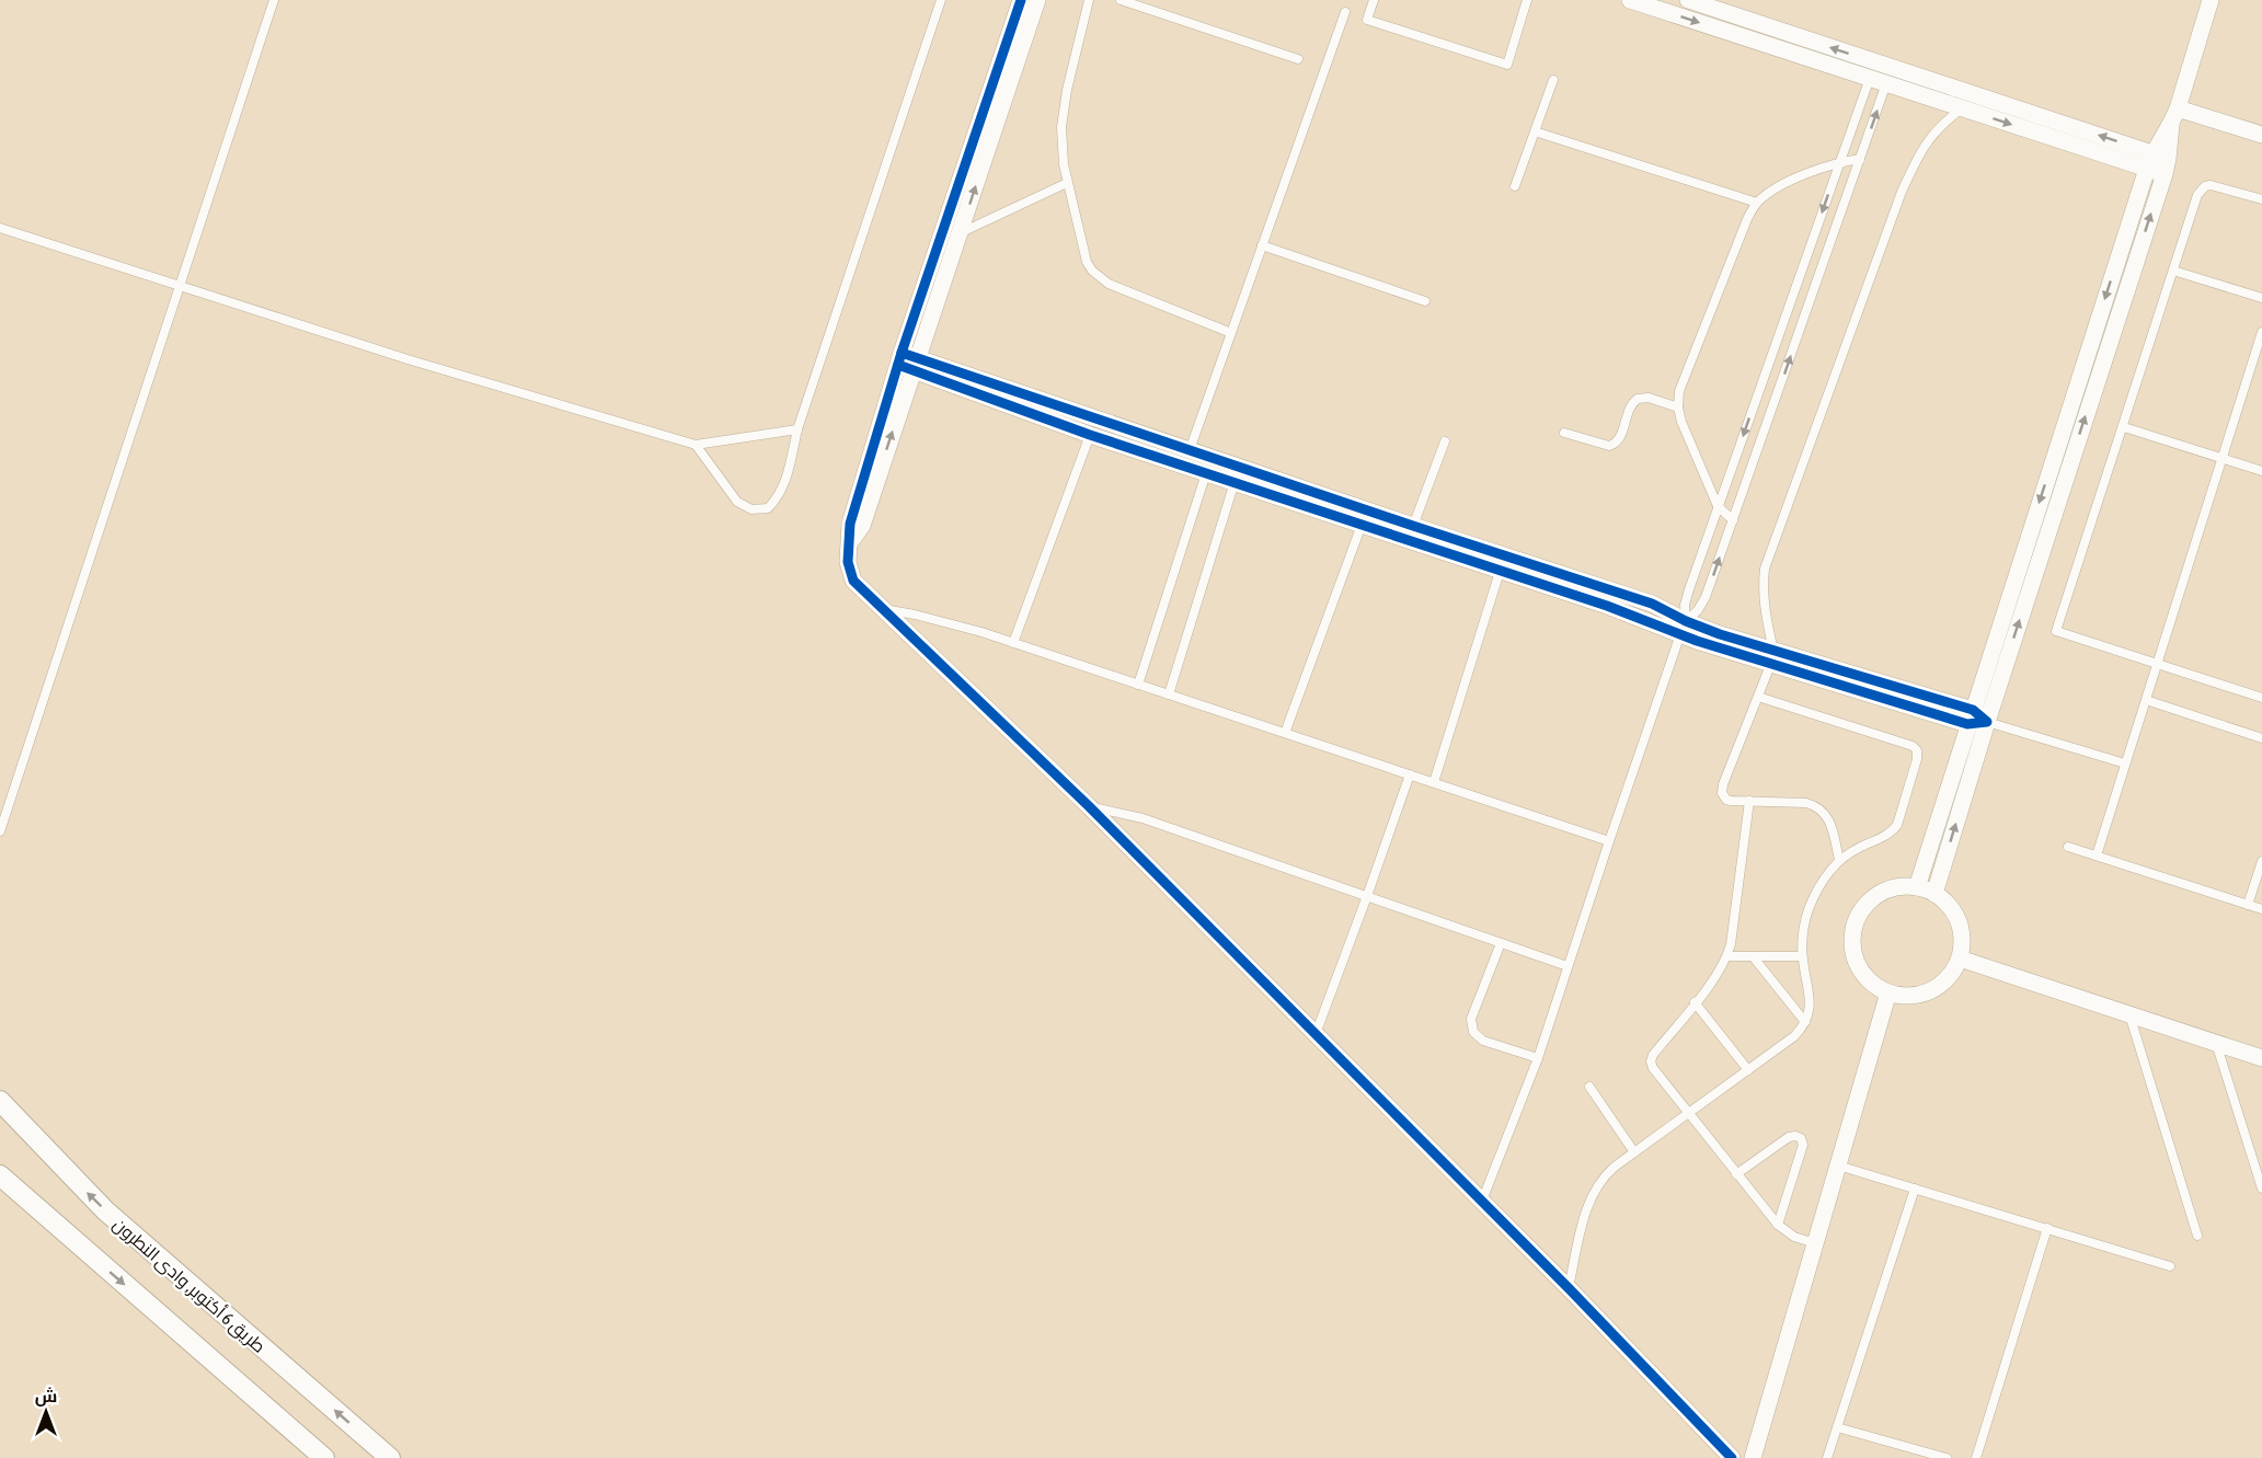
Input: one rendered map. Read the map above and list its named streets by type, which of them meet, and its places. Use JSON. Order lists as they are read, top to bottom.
{
  "streets": {
    "street": ["طريق 6 أكتوبر, وادى النطرون"]
  },
  "north": "top"
}
